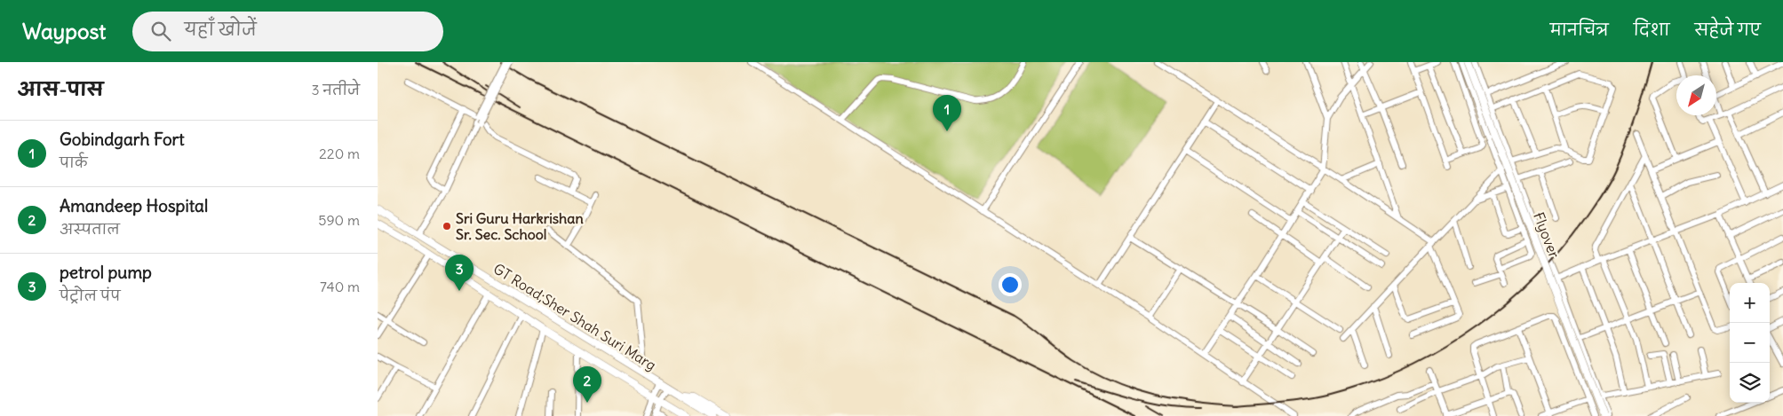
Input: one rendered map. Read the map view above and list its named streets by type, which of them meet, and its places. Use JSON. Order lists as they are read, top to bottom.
{
  "streets": {
    "main road": ["Flyover", "GT Road;Sher Shah Suri Marg"]
  },
  "places": ["Sri Guru Harkrishan Sr. Sec. School"],
  "north": "bottom left",
  "page": {
    "header": "Waypost",
    "search": "यहाँ खोजें",
    "nav": ["मानचित्र", "दिशा", "सहेजे गए"],
    "heading": ["आस-पास", "3 नतीजे"],
    "pins": ["1", "3", "2"],
    "list": [
      {
        "mark": "1",
        "name": "Gobindgarh Fort",
        "note": "पार्क",
        "value": "220 m"
      },
      {
        "mark": "2",
        "name": "Amandeep Hospital",
        "note": "अस्पताल",
        "value": "590 m"
      },
      {
        "mark": "3",
        "name": "petrol pump",
        "note": "पेट्रोल पंप",
        "value": "740 m"
      }
    ],
    "map_buttons": ["+", "−"]
  }
}
